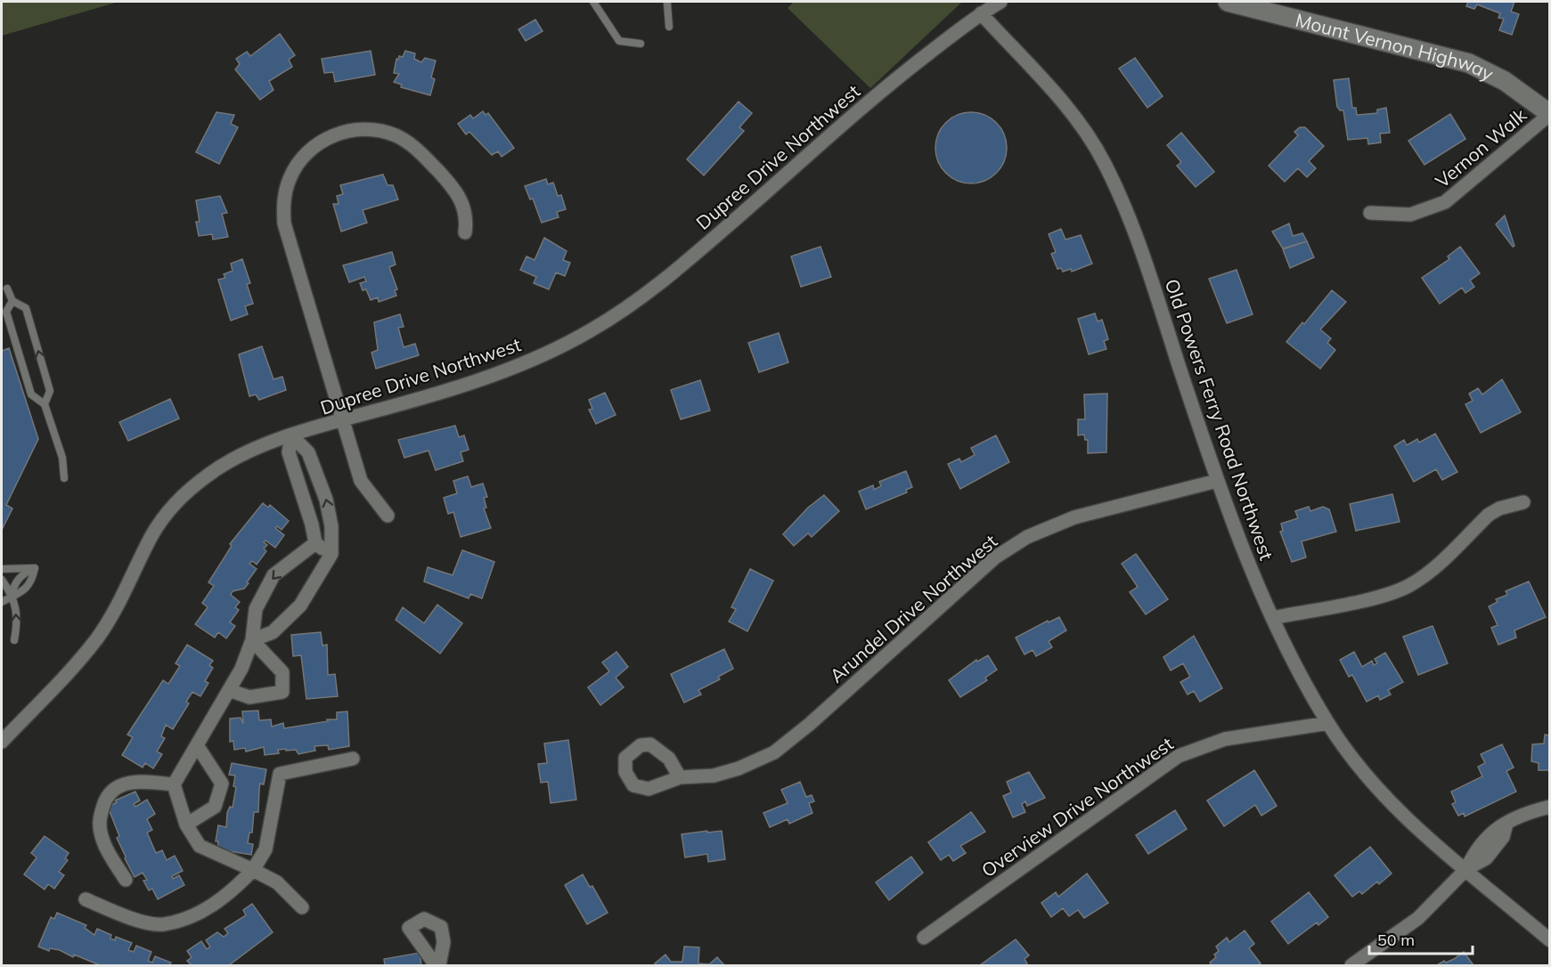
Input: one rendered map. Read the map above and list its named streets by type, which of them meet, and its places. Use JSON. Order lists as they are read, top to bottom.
{
  "streets": {
    "street": [
      "Mount Vernon Highway",
      "Vernon Walk",
      "Dupree Drive Northwest",
      "Old Powers Ferry Road Northwest",
      "Arundel Drive Northwest",
      "Overview Drive Northwest"
    ]
  },
  "crossings": [
    ["Mount Vernon Highway", "Vernon Walk"],
    ["Dupree Drive Northwest", "Old Powers Ferry Road Northwest"],
    ["Old Powers Ferry Road Northwest", "Arundel Drive Northwest"],
    ["Old Powers Ferry Road Northwest", "Overview Drive Northwest"]
  ],
  "scale_bar": "50 m"
}
